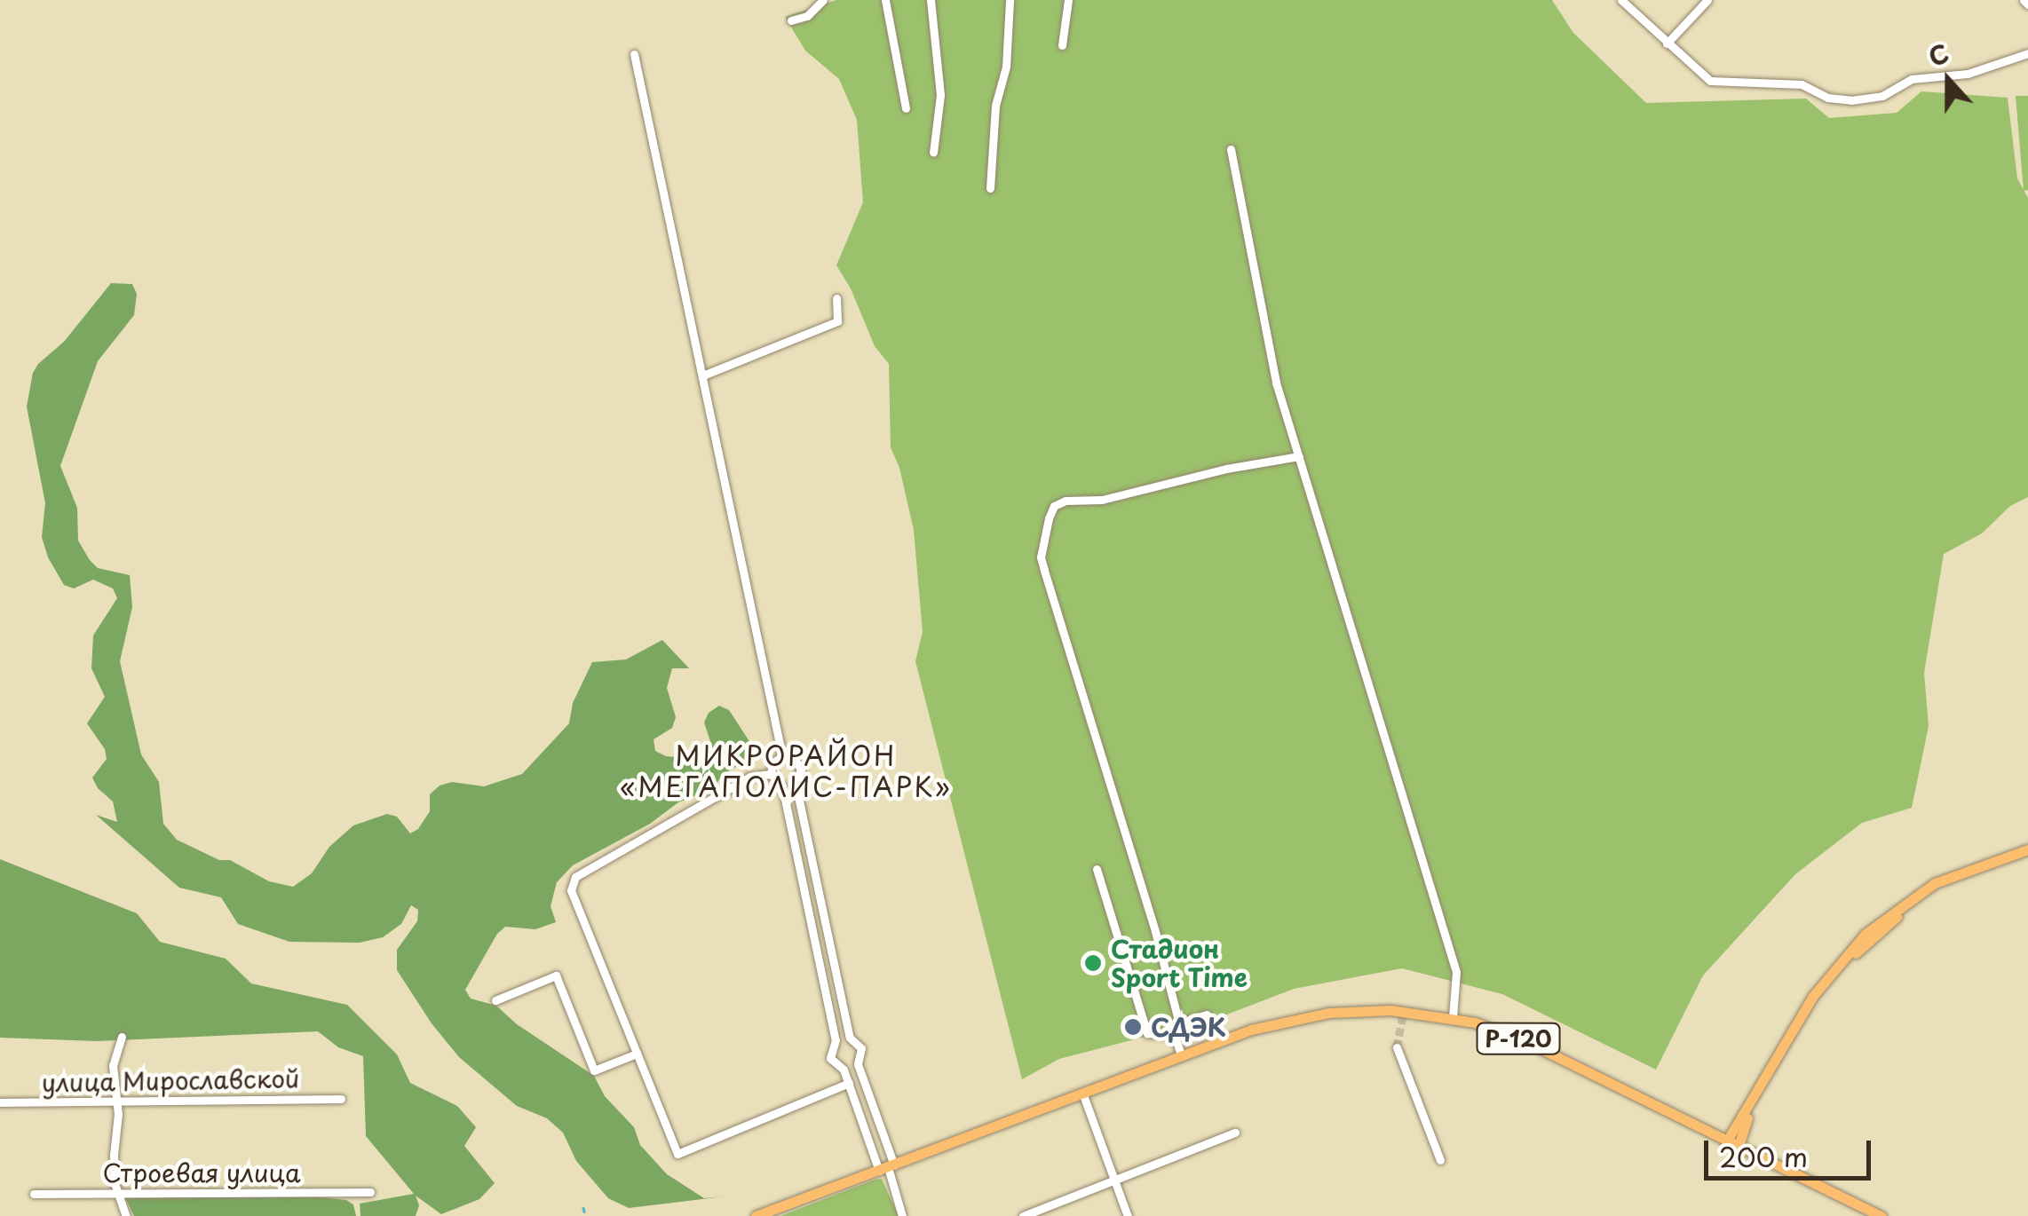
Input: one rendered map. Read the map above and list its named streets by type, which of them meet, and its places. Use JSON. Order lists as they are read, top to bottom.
{
  "streets": {
    "main road": ["Р-120"],
    "street": ["улица Мирославской", "Строевая улица"]
  },
  "districts": ["МИКРОРАЙОН «МЕГАПОЛИС-ПАРК»"],
  "places": ["Стадион Sport Time", "СДЭК"],
  "scale_bar": "200 m",
  "north": "top"
}
